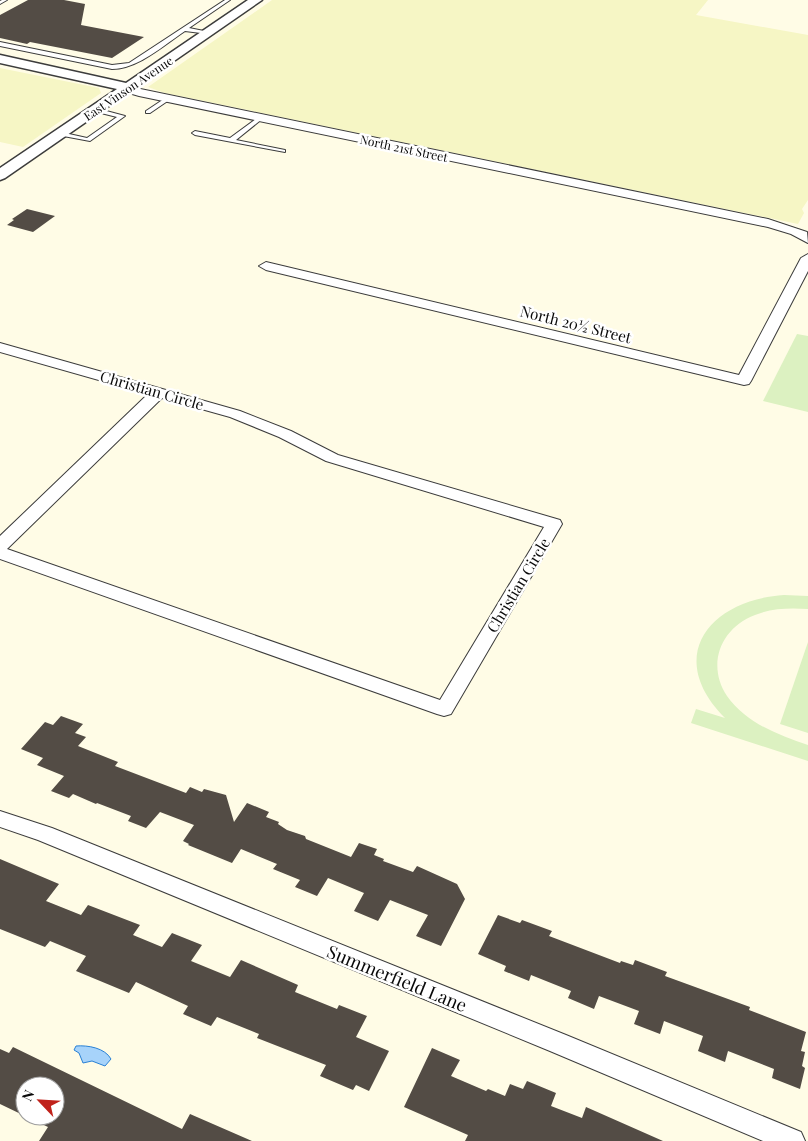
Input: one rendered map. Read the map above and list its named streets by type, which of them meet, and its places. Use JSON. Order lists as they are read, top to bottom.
{
  "streets": {
    "street": [
      "East Vinson Avenue",
      "North 21st Street",
      "North 20½ Street",
      "Christian Circle",
      "Summerfield Lane"
    ]
  },
  "crossings": [
    ["East Vinson Avenue", "North 21st Street"]
  ],
  "north": "top left"
}
